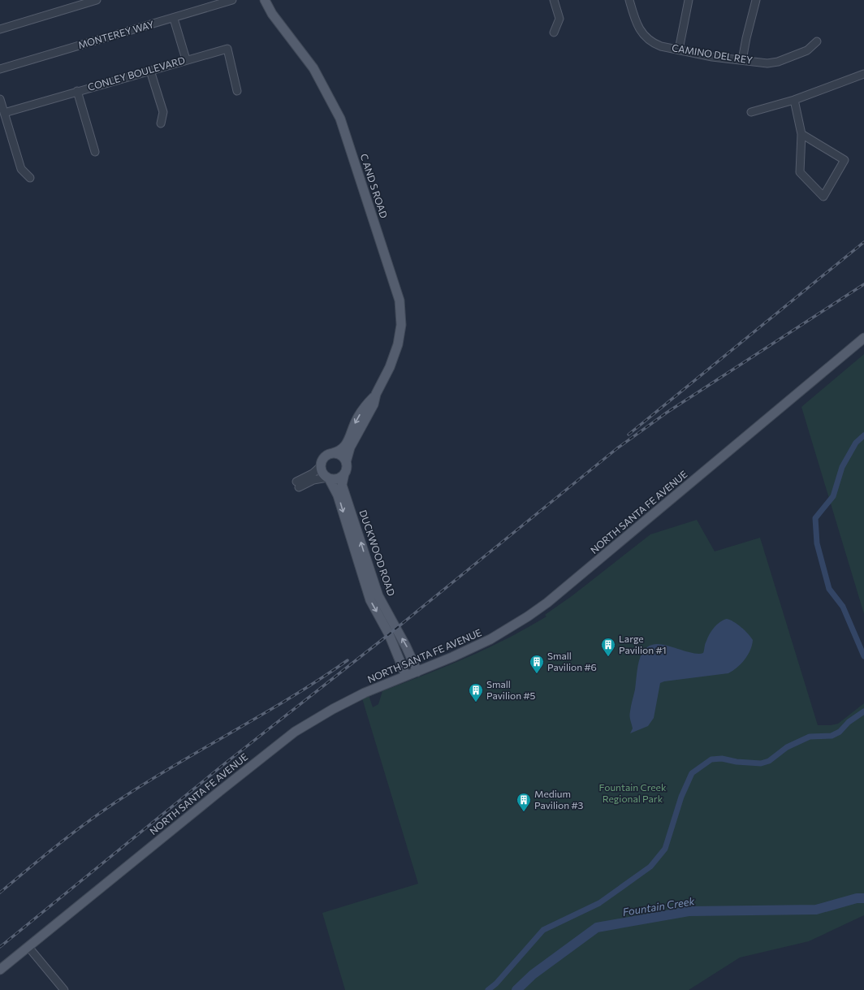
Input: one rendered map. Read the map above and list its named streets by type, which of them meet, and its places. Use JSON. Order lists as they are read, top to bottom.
{
  "streets": {
    "main road": ["C AND S ROAD", "NORTH SANTA FE AVENUE", "DUCKWOOD ROAD"],
    "street": ["MONTEREY WAY", "CAMINO DEL REY", "CONLEY BOULEVARD"]
  },
  "crossings": [
    ["C AND S ROAD", "DUCKWOOD ROAD"],
    ["NORTH SANTA FE AVENUE", "DUCKWOOD ROAD"]
  ],
  "water": ["Fountain Creek"],
  "parks": ["Fountain Creek Regional Park"],
  "places": {
    "building": [
      "Large Pavilion #1",
      "Small Pavilion #6",
      "Small Pavilion #5",
      "Medium Pavilion #3"
    ]
  }
}
